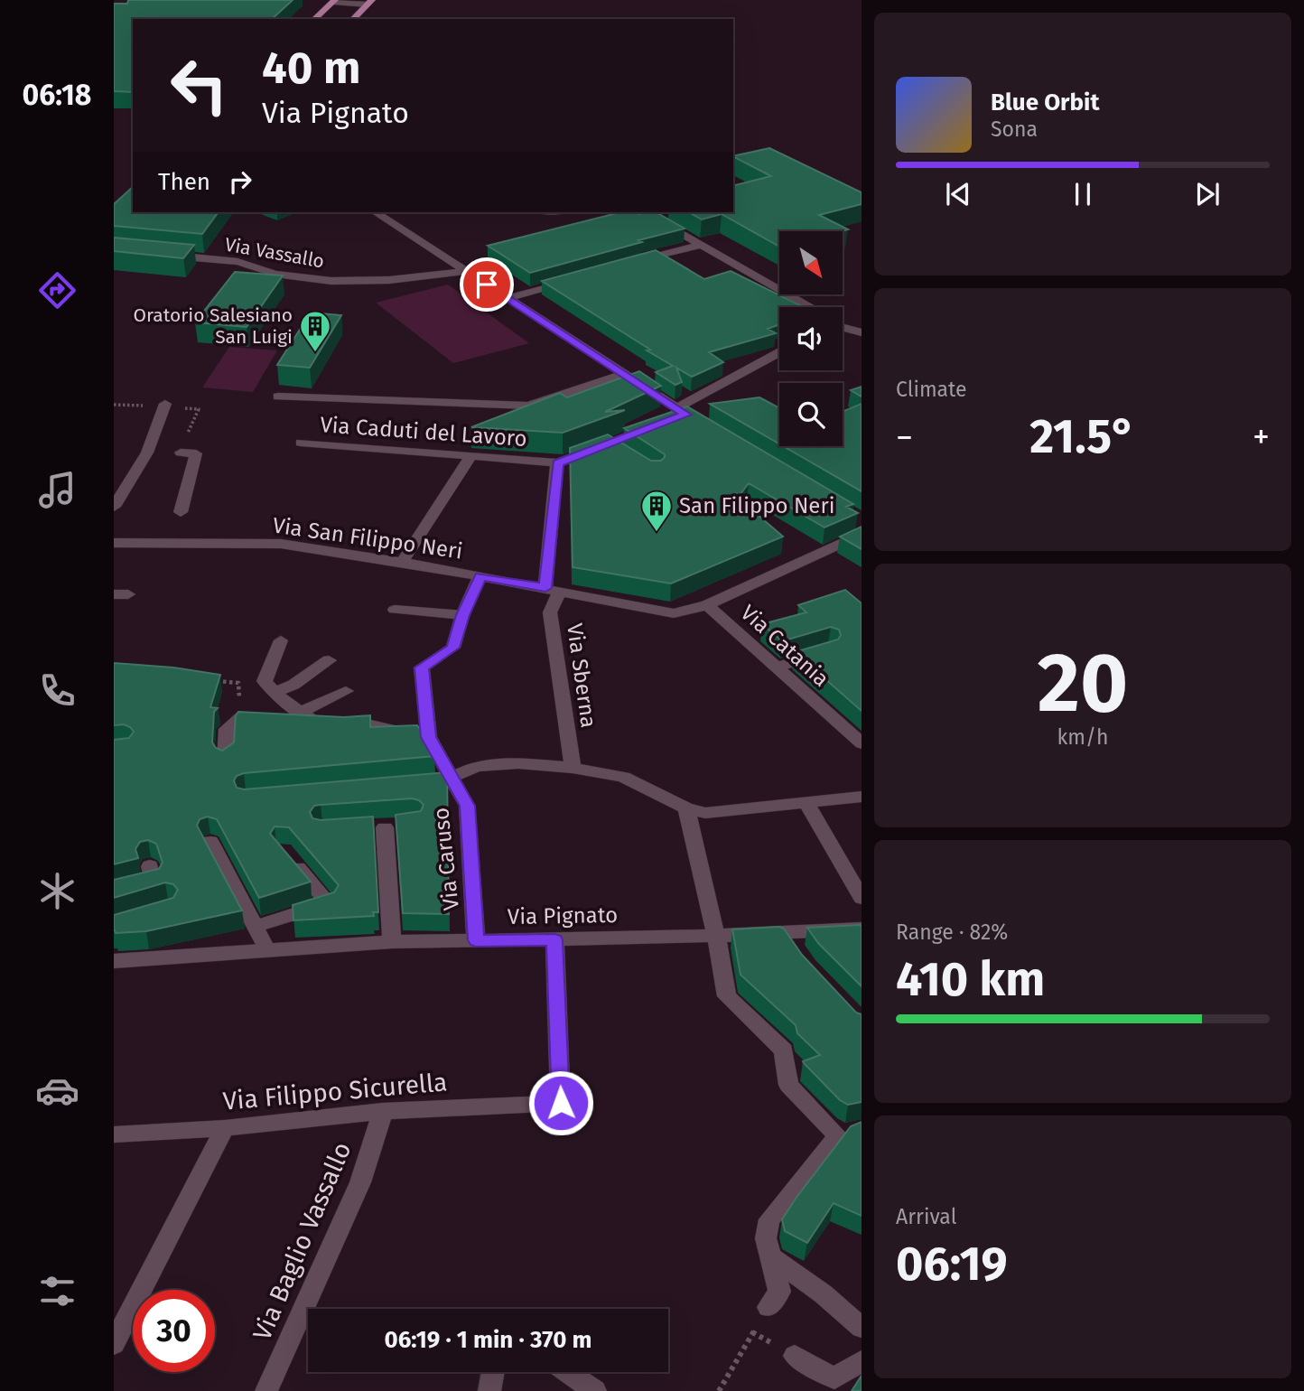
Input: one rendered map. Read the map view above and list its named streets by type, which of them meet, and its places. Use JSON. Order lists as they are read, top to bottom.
{
  "streets": {
    "street": [
      "Via Vassallo",
      "Via Caduti del Lavoro",
      "Via San Filippo Neri",
      "Via Catania",
      "Via Sberna",
      "Via Caruso",
      "Via Pignato",
      "Via Filippo Sicurella",
      "Via Baglio Vassallo"
    ]
  },
  "crossings": [
    ["Via Caduti del Lavoro", "Via Sberna"],
    ["Via San Filippo Neri", "Via Catania"],
    ["Via San Filippo Neri", "Via Sberna"],
    ["Via San Filippo Neri", "Via Caruso"],
    ["Via Caruso", "Via Pignato"],
    ["Via Pignato", "Via Filippo Sicurella"],
    ["Via Filippo Sicurella", "Via Baglio Vassallo"]
  ],
  "places": {
    "building": ["Oratorio Salesiano San Luigi", "San Filippo Neri"]
  },
  "north": "bottom right",
  "page": {
    "tabs": "06:18",
    "turn": ["40 m", "Via Pignato"],
    "song": ["Blue Orbit", "Sona"],
    "then": "Then",
    "tile": [
      "Climate",
      ["20", "km/h"],
      ["Range · 82%", "410 km"],
      ["Arrival", "06:19"]
    ],
    "heat": ["−", "21.5°", "+"],
    "limit": "30",
    "trip": "06:19 · 1 min · 370 m"
  }
}
